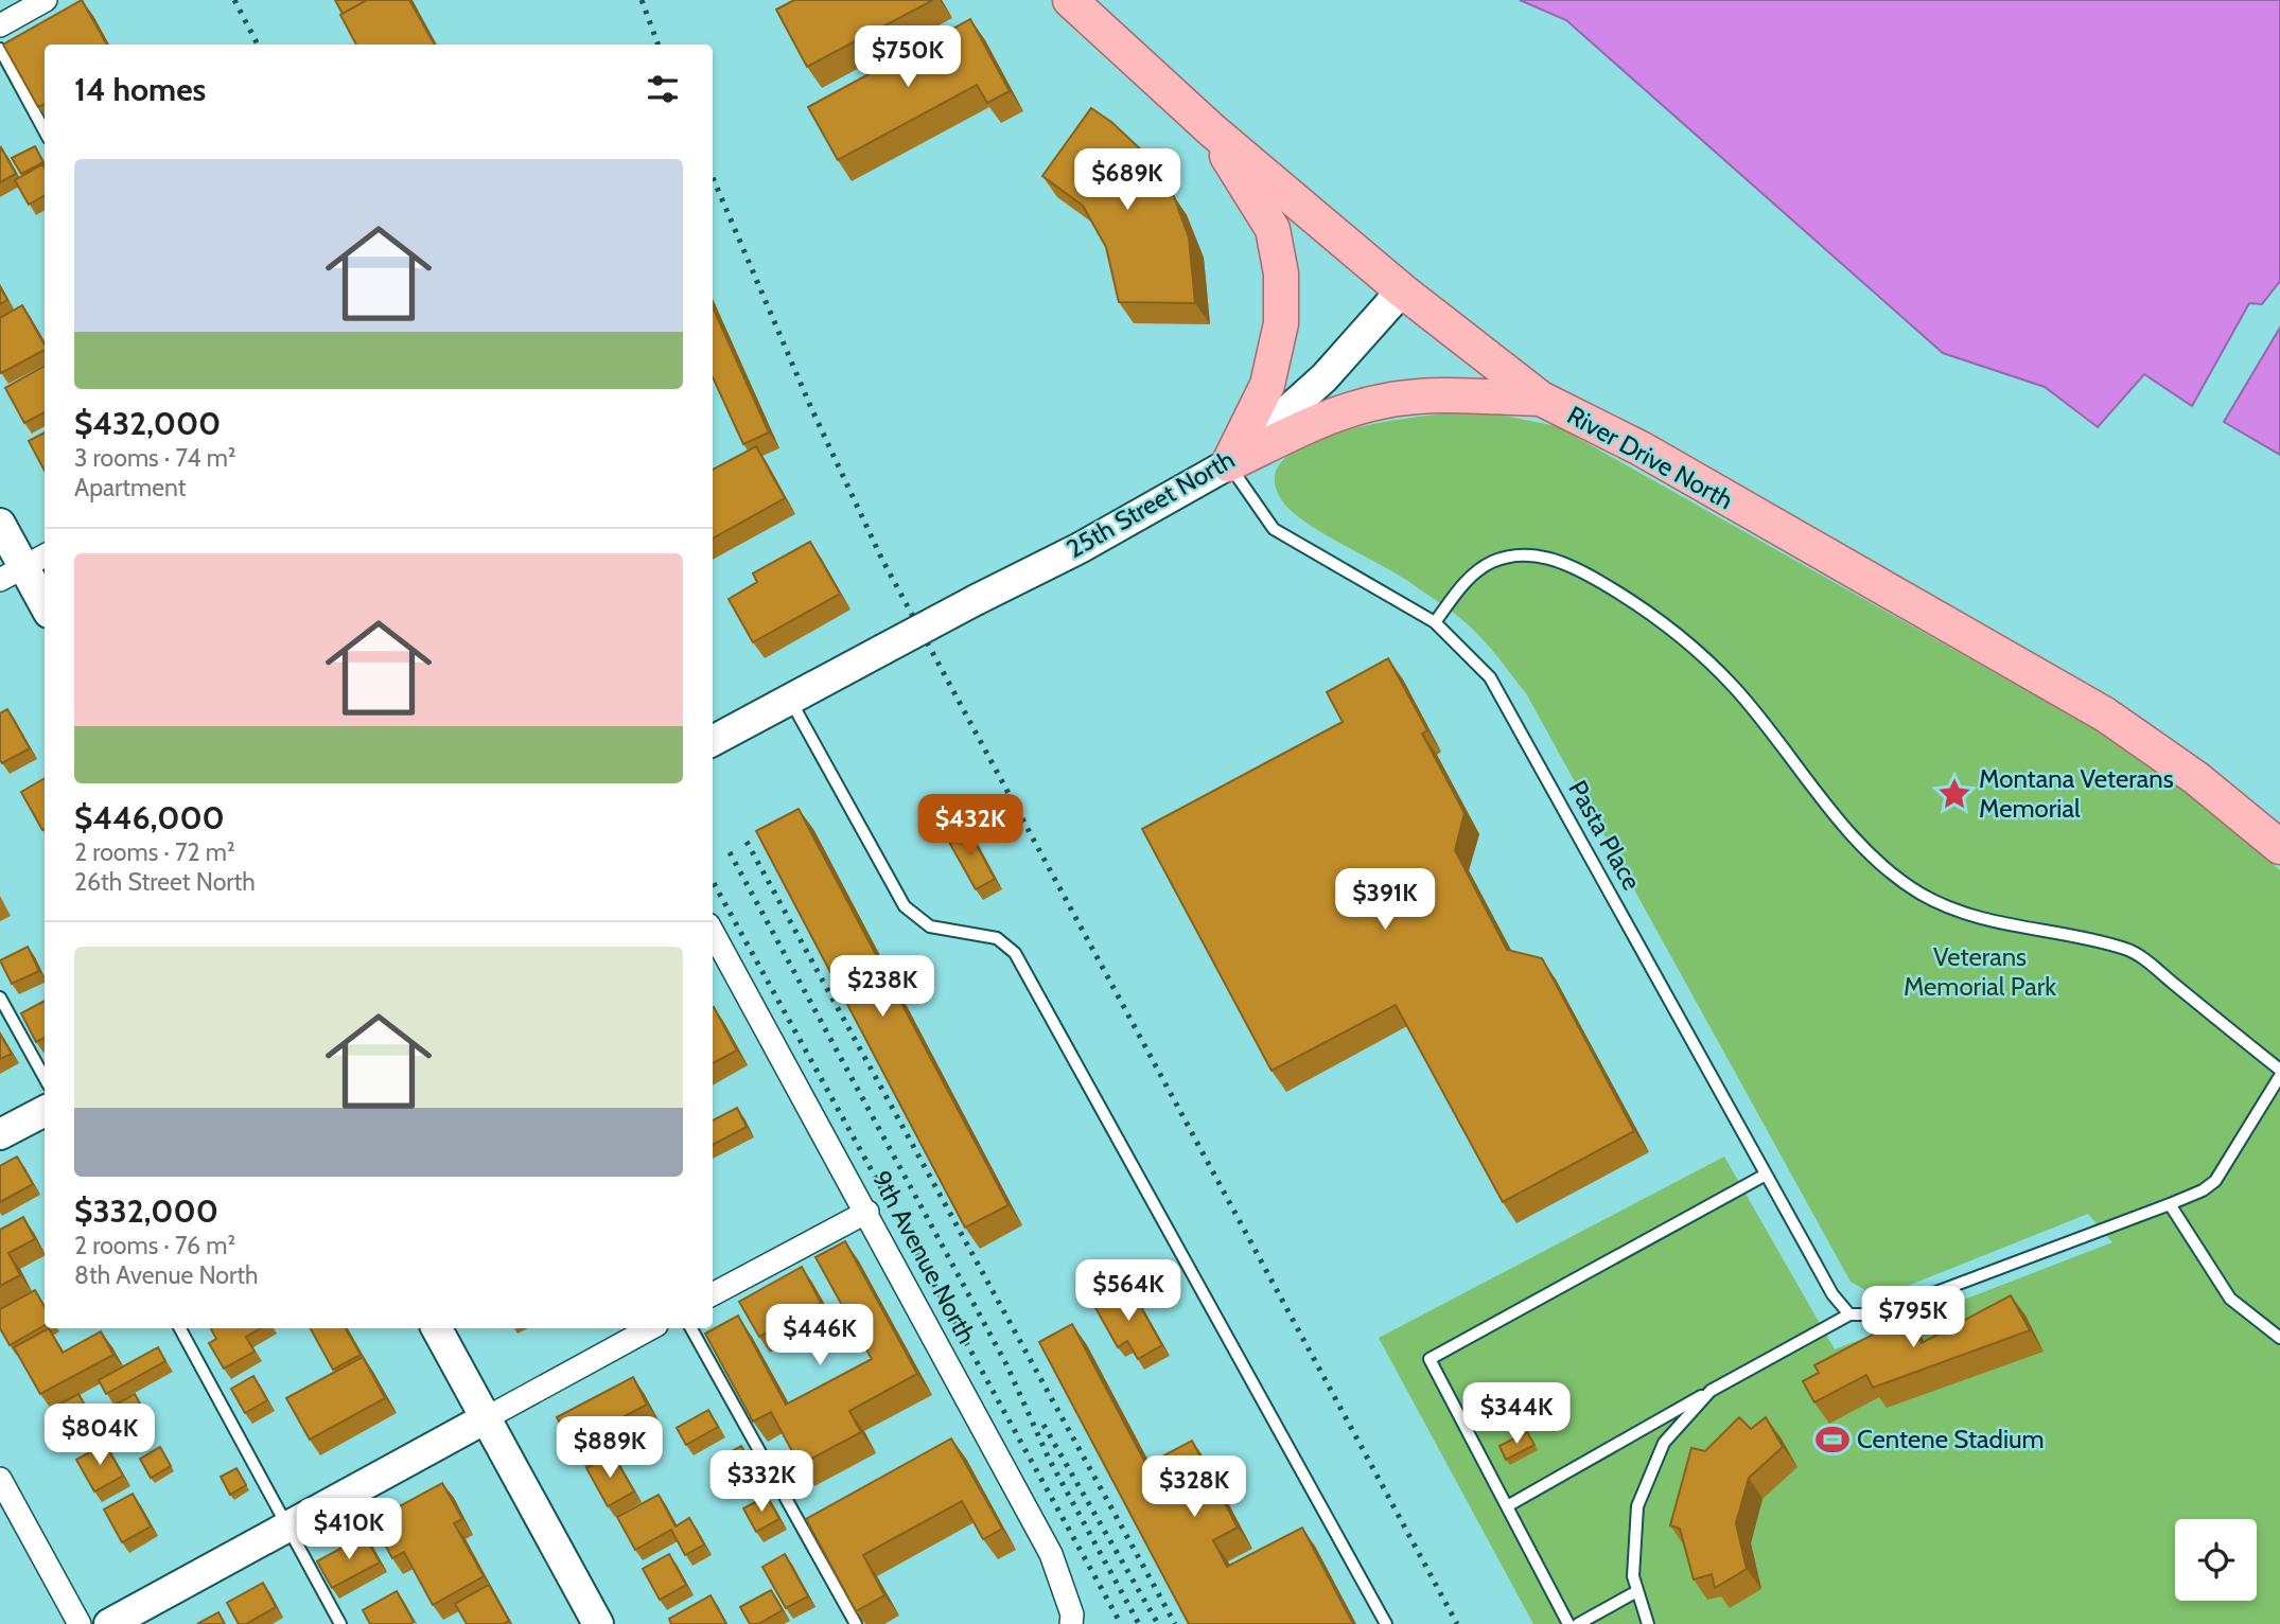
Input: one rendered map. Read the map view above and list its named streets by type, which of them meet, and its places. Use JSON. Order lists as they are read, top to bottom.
{
  "streets": {
    "main road": ["River Drive North"],
    "street": ["25th Street North", "9th Avenue North"],
    "lane": ["Pasta Place"]
  },
  "crossings": [
    ["River Drive North", "25th Street North"],
    ["25th Street North", "Pasta Place"]
  ],
  "parks": ["Veterans Memorial Park"],
  "places": {
    "place": ["Montana Veterans Memorial"],
    "sports": ["Centene Stadium"]
  },
  "page": {
    "price": [
      "$750K",
      "$689K",
      "$432K",
      "$391K",
      "$238K",
      "$564K",
      "$795K",
      "$446K",
      "$344K",
      "$804K",
      "$889K",
      "$332K",
      "$328K",
      "$410K"
    ],
    "heading": "14 homes",
    "list": [
      {
        "name": "$432,000",
        "note": "3 rooms · 74 m² · Apartment"
      },
      {
        "name": "$446,000",
        "note": "2 rooms · 72 m² · 26th Street North"
      },
      {
        "name": "$332,000",
        "note": "2 rooms · 76 m² · 8th Avenue North"
      }
    ]
  }
}
